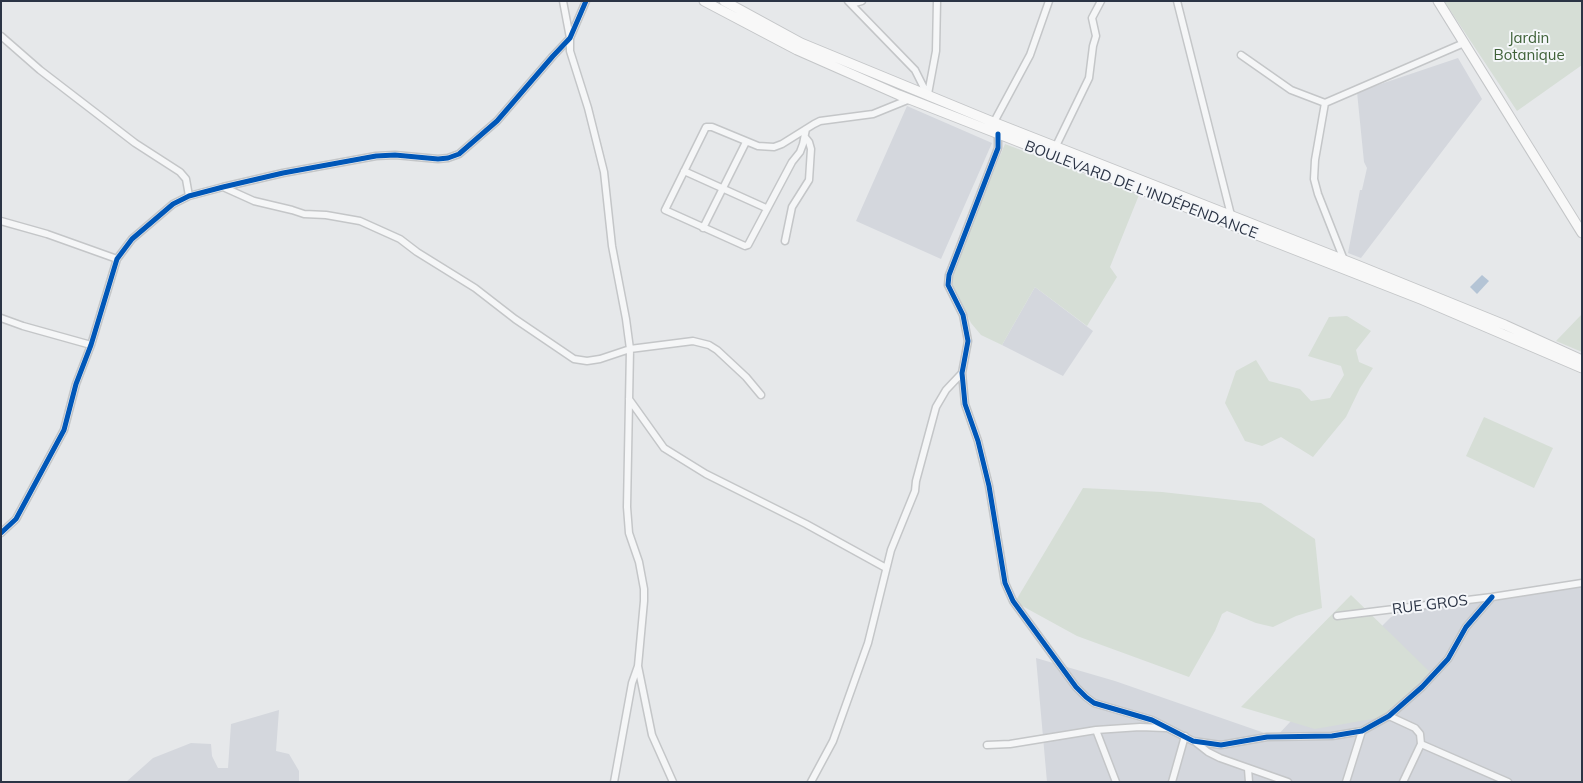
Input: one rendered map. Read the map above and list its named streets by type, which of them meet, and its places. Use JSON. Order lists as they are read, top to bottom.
{
  "streets": {
    "main road": ["BOULEVARD DE L'INDÉPENDANCE"],
    "street": ["RUE GROS"]
  },
  "parks": ["Jardin Botanique"]
}
